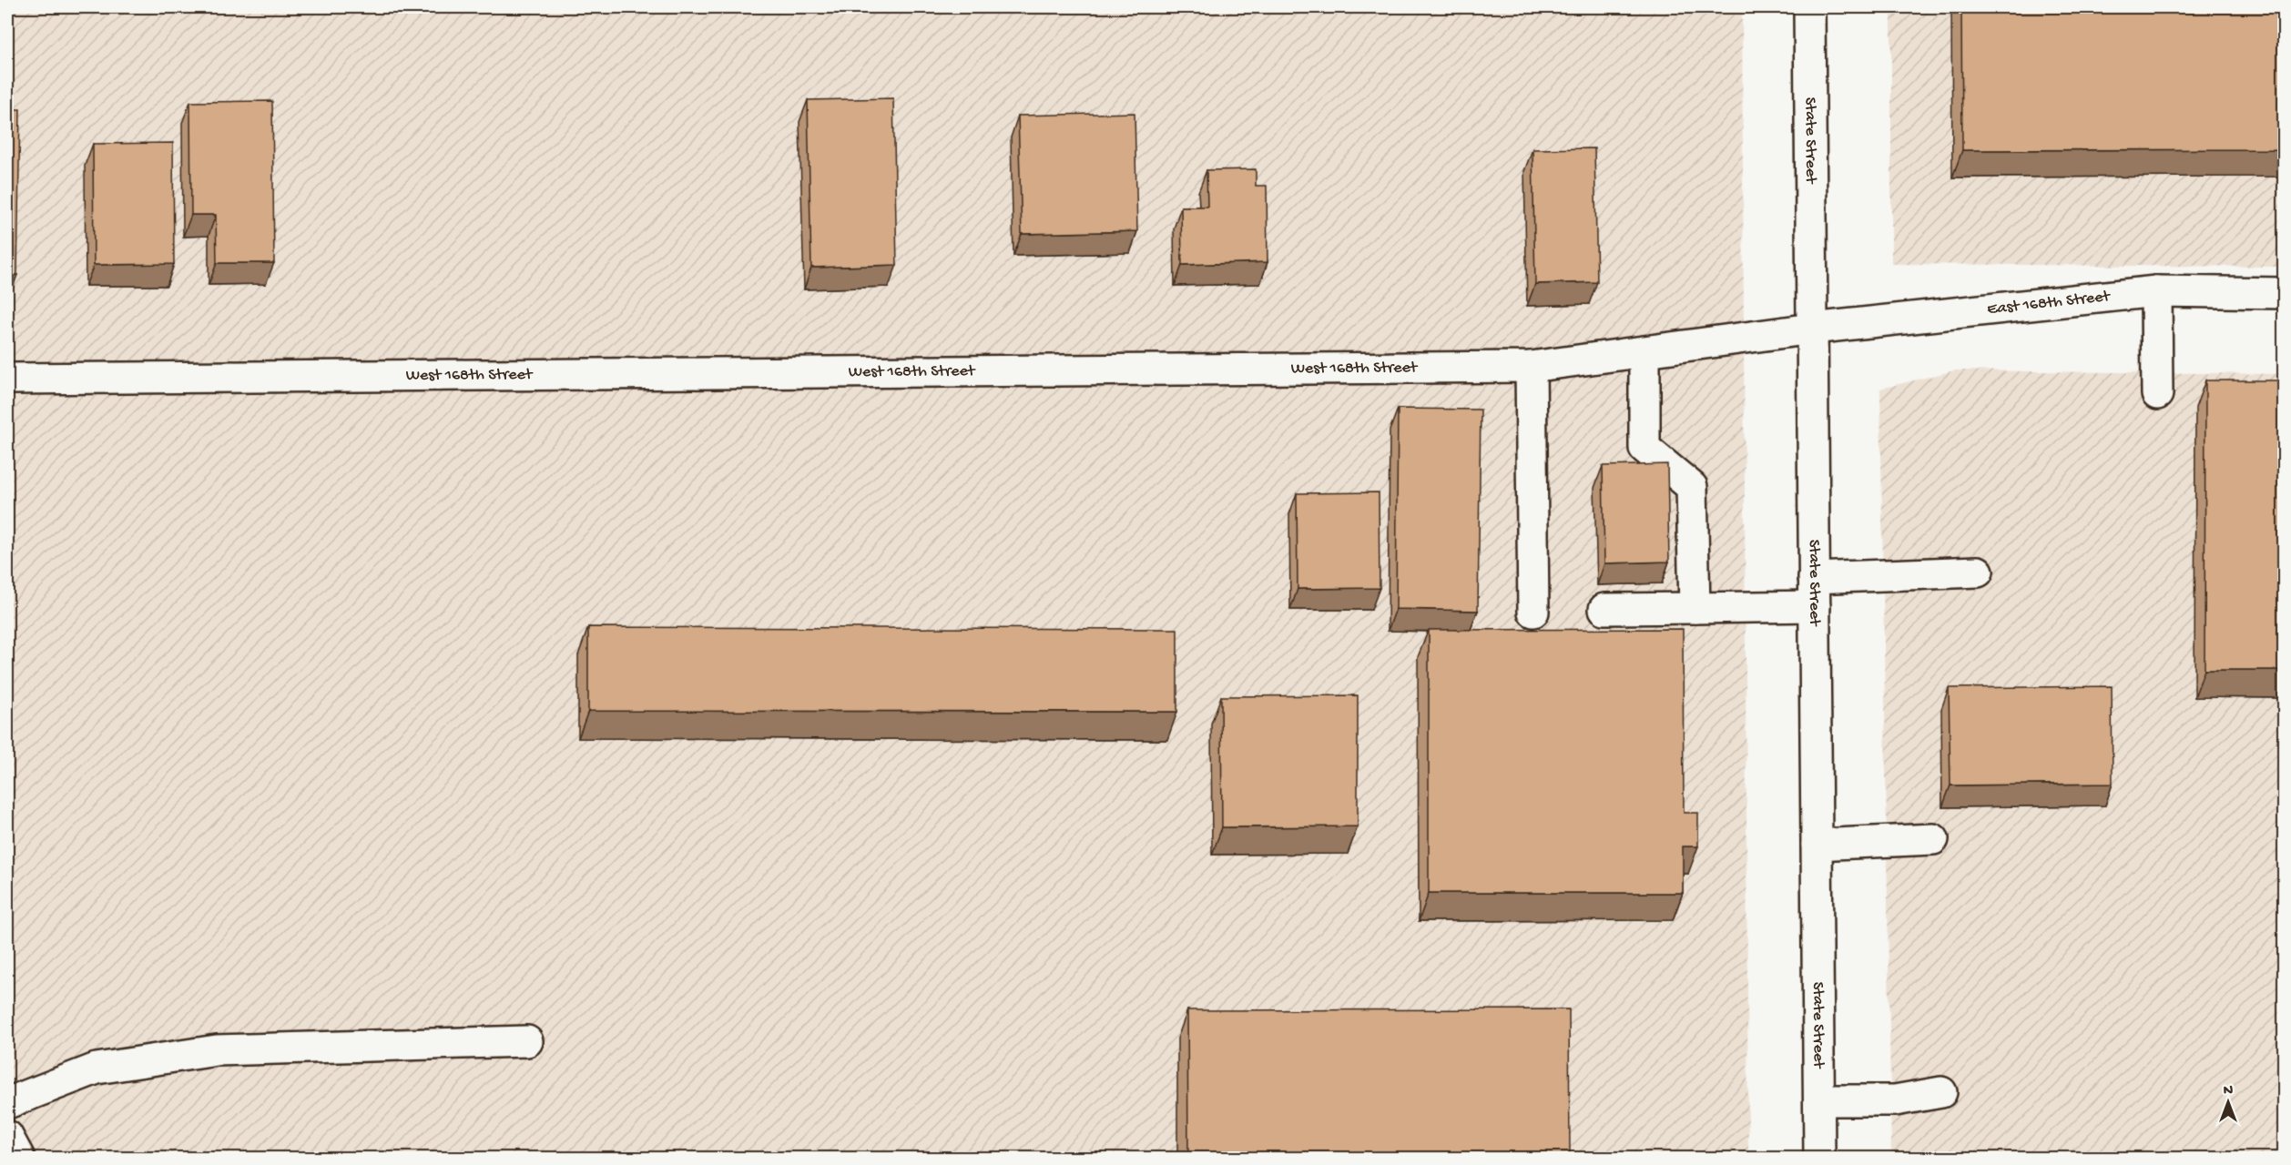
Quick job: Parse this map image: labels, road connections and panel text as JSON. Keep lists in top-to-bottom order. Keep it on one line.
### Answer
{"streets":{"street":["State Street","East 168th Street","West 168th Street"]},"crossings":[["State Street","East 168th Street"],["State Street","West 168th Street"],["East 168th Street","West 168th Street"]],"north":"top"}
